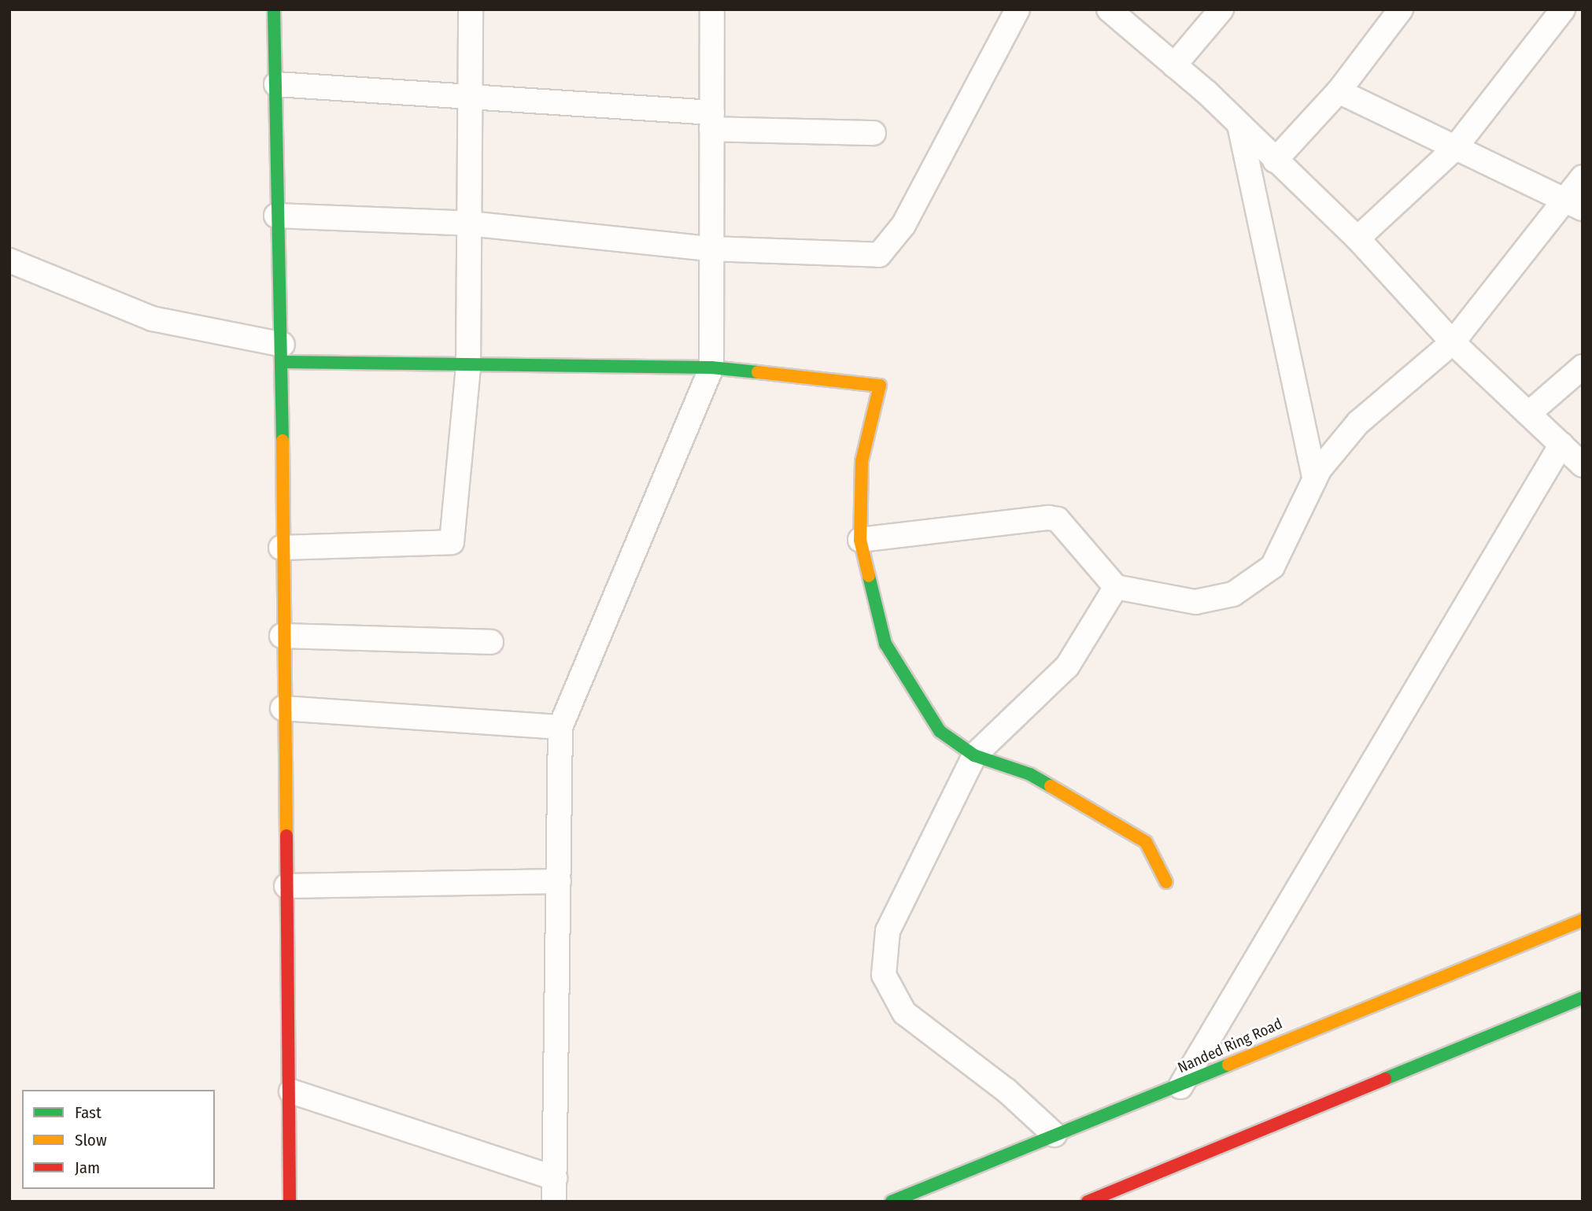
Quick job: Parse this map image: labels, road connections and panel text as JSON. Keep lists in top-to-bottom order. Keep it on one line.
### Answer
{"streets":{"main road":["Nanded Ring Road"]},"legend":["Fast","Slow","Jam"]}
